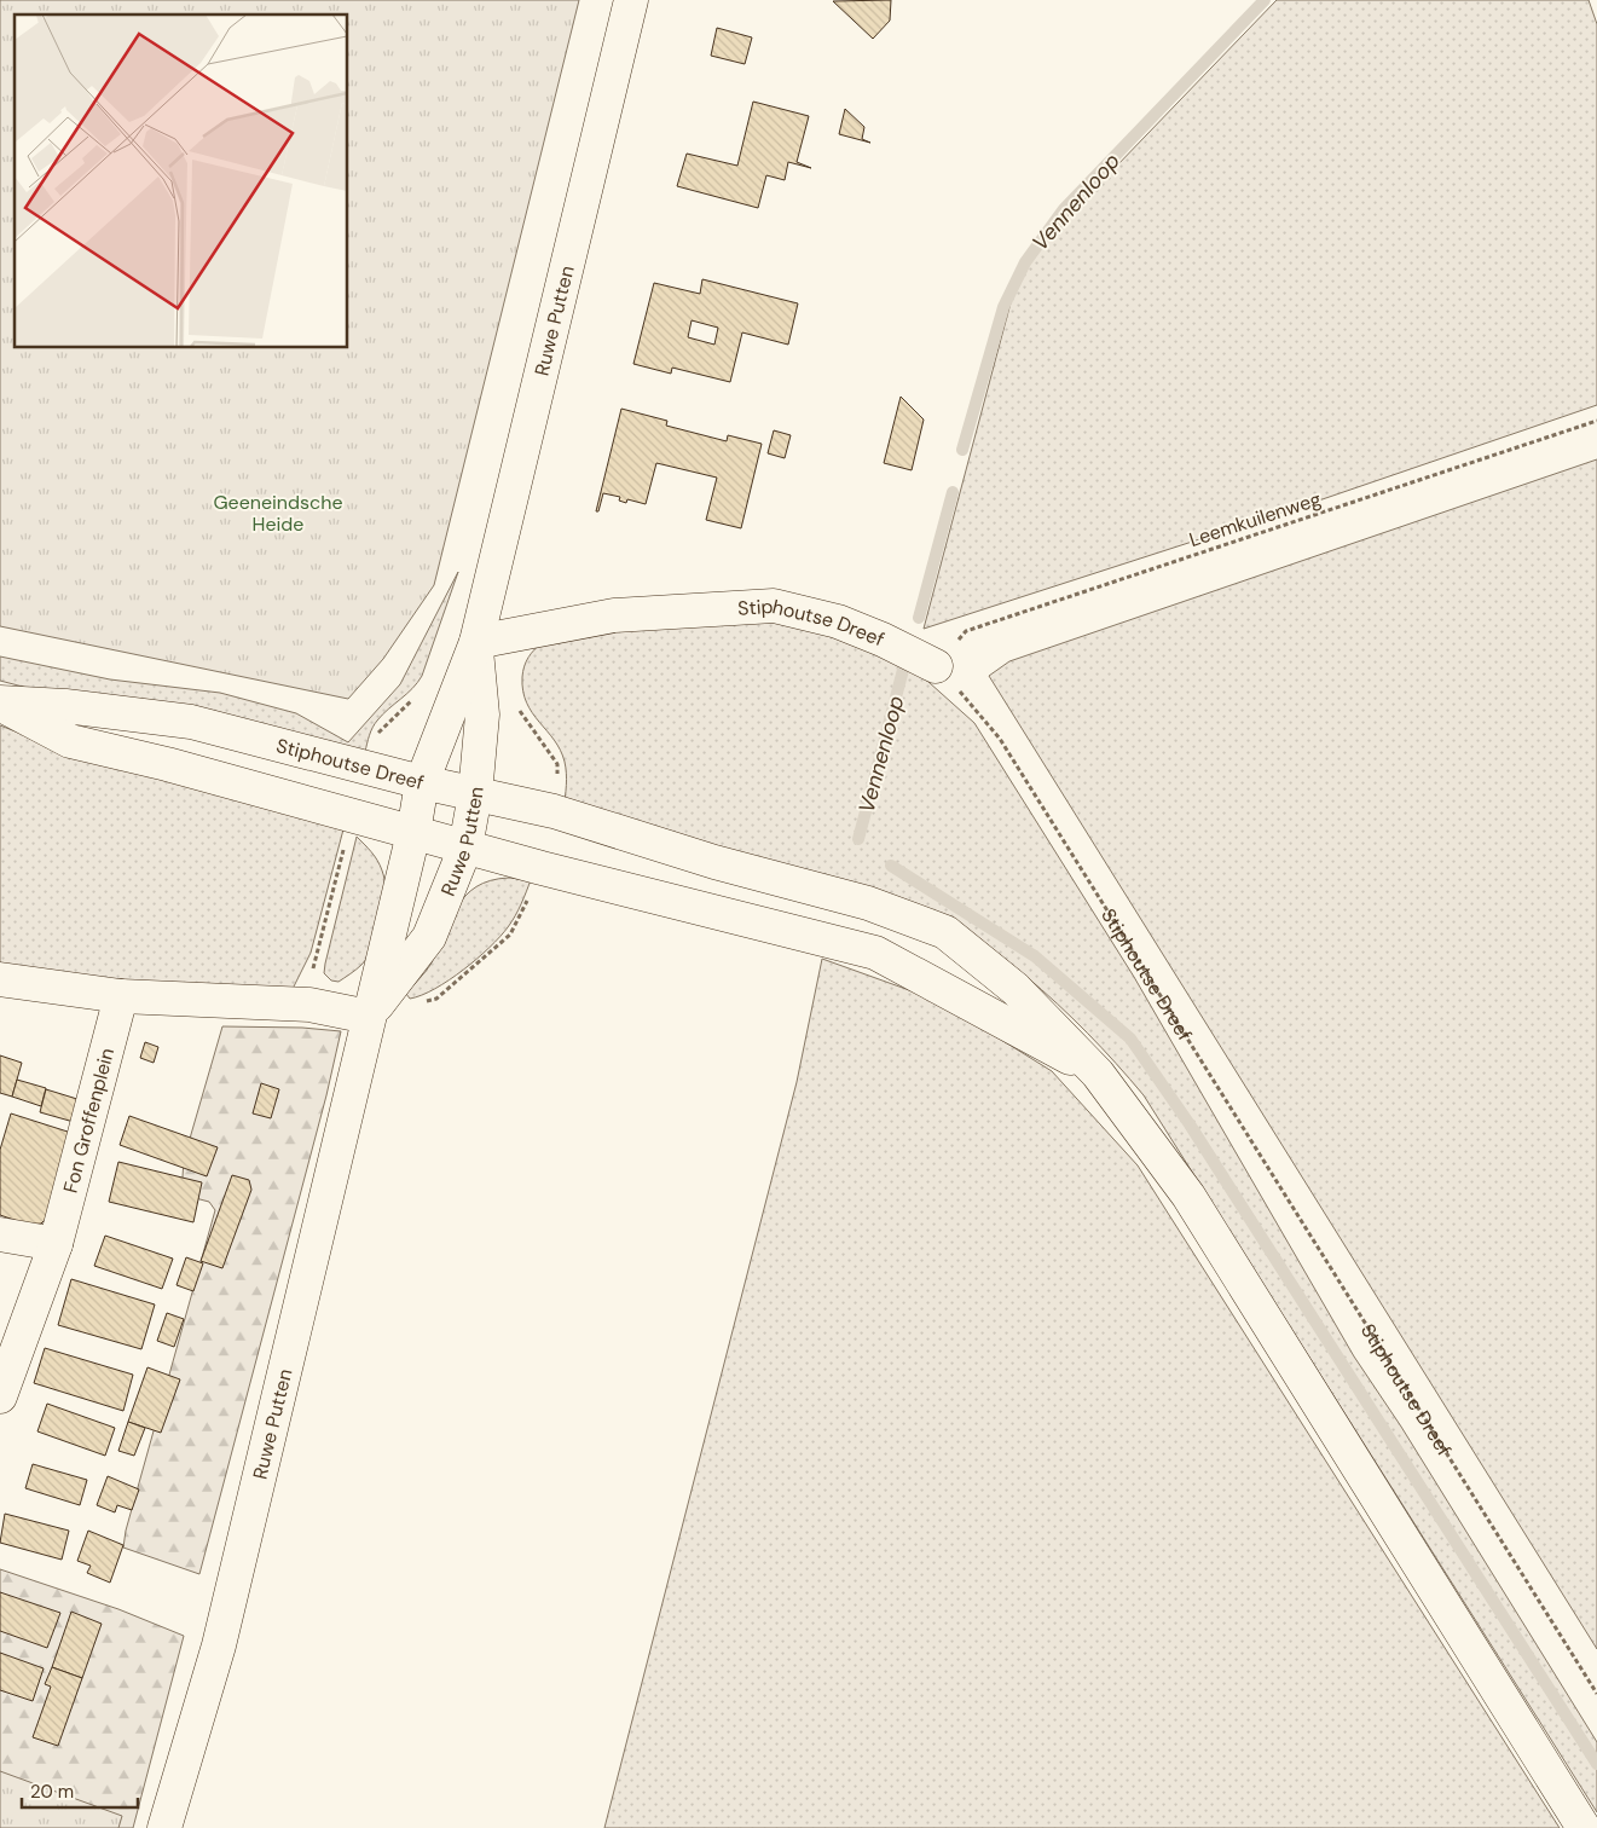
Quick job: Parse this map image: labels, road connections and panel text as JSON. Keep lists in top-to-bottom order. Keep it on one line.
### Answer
{"streets":{"street":["Ruwe Putten","Stiphoutse Dreef","Fon Groffenplein"],"path":["Leemkuilenweg"]},"crossings":[["Ruwe Putten","Stiphoutse Dreef"],["Leemkuilenweg","Stiphoutse Dreef"]],"water":["Vennenloop"],"parks":["Geeneindsche Heide"],"scale_bar":"20 m"}
